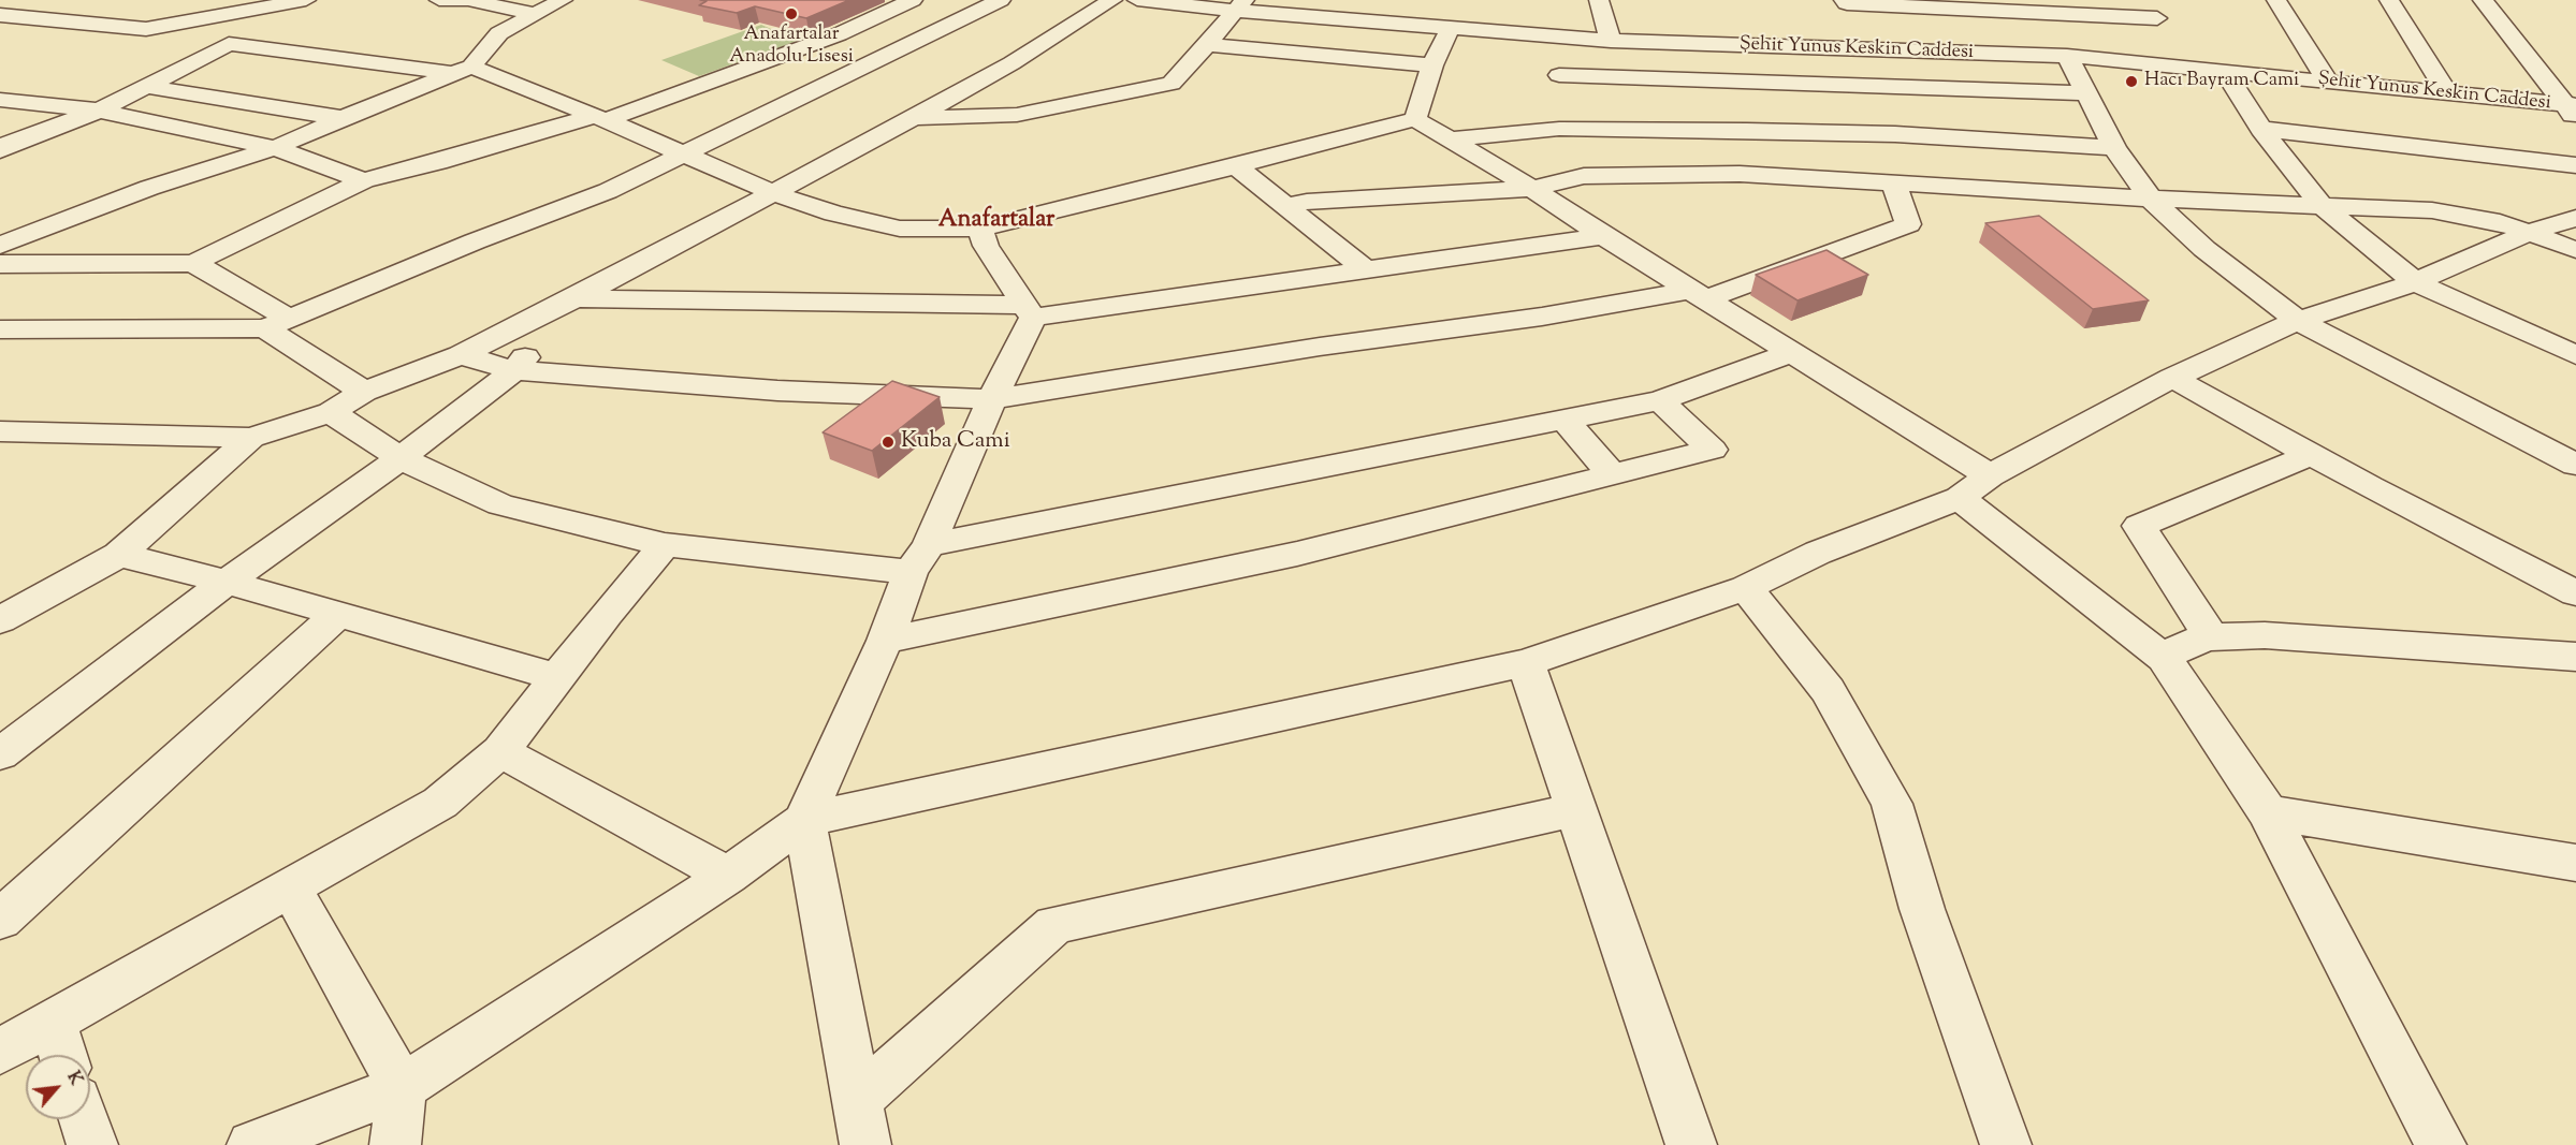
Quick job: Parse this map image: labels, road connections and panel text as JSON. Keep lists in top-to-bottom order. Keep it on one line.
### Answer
{"streets":{"street":["Şehit Yunus Keskin Caddesi"]},"districts":["Anafartalar"],"places":["Anafartalar Anadolu Lisesi","Hacı Bayram Cami","Kuba Cami"],"north":"top right"}
